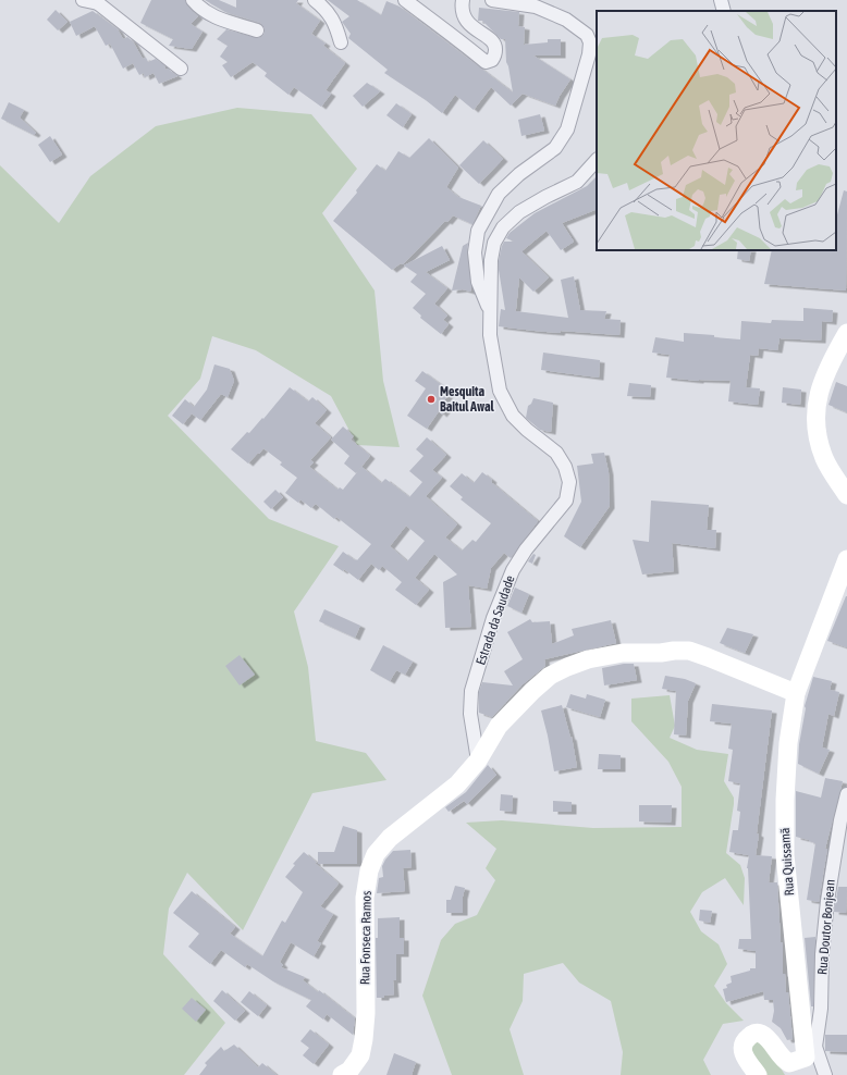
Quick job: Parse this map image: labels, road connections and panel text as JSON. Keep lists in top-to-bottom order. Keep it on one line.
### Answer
{"streets":{"street":["Estrada da Saudade","Rua Quissamã","Rua Doutor Bonjean","Rua Fonseca Ramos"]},"crossings":[["Estrada da Saudade","Rua Fonseca Ramos"],["Rua Quissamã","Rua Doutor Bonjean"],["Rua Quissamã","Rua Fonseca Ramos"]],"places":["Mesquita Baitul Awal"]}
